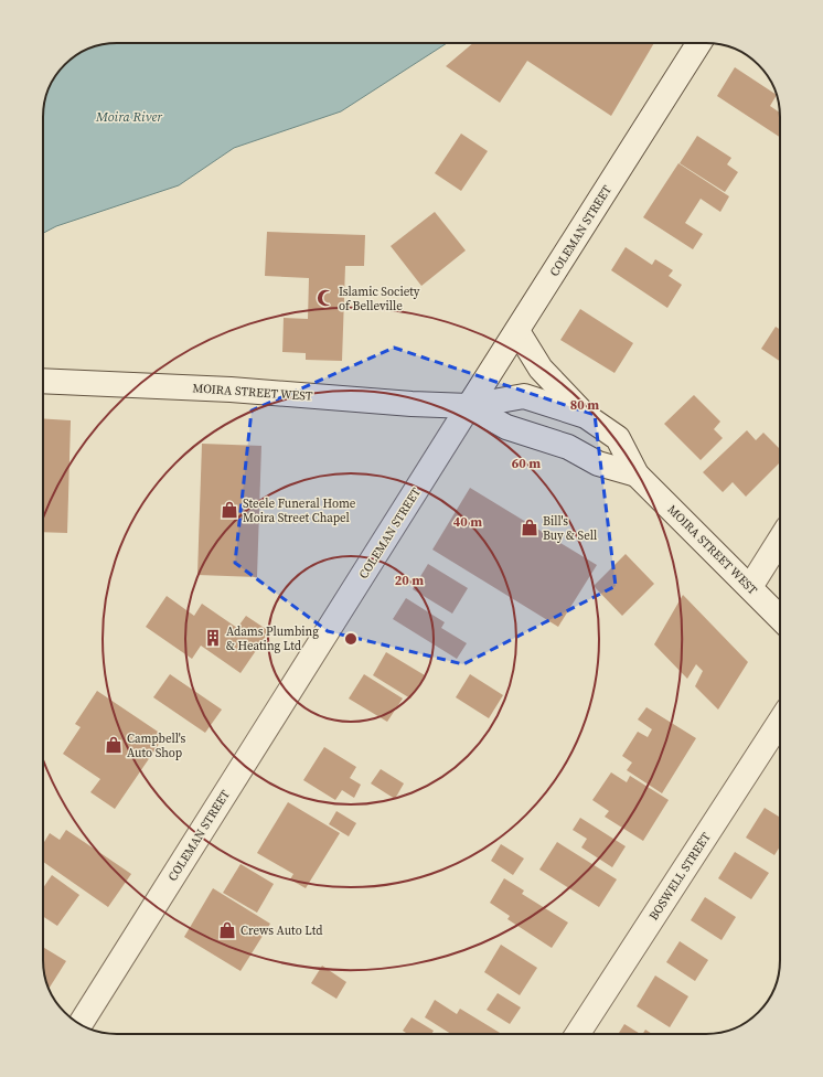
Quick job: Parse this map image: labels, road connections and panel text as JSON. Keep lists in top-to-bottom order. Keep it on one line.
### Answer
{"streets":{"main road":["COLEMAN STREET","MOIRA STREET WEST","BOSWELL STREET"]},"crossings":[["COLEMAN STREET","MOIRA STREET WEST"]],"water":["Moira River"],"places":{"mosque":["Islamic Society of Belleville"],"shop":["Steele Funeral Home Moira Street Chapel","Bill's Buy & Sell","Campbell's Auto Shop","Crews Auto Ltd"],"building":["Adams Plumbing & Heating Ltd"]},"rings":["80 m","60 m","40 m","20 m"]}
